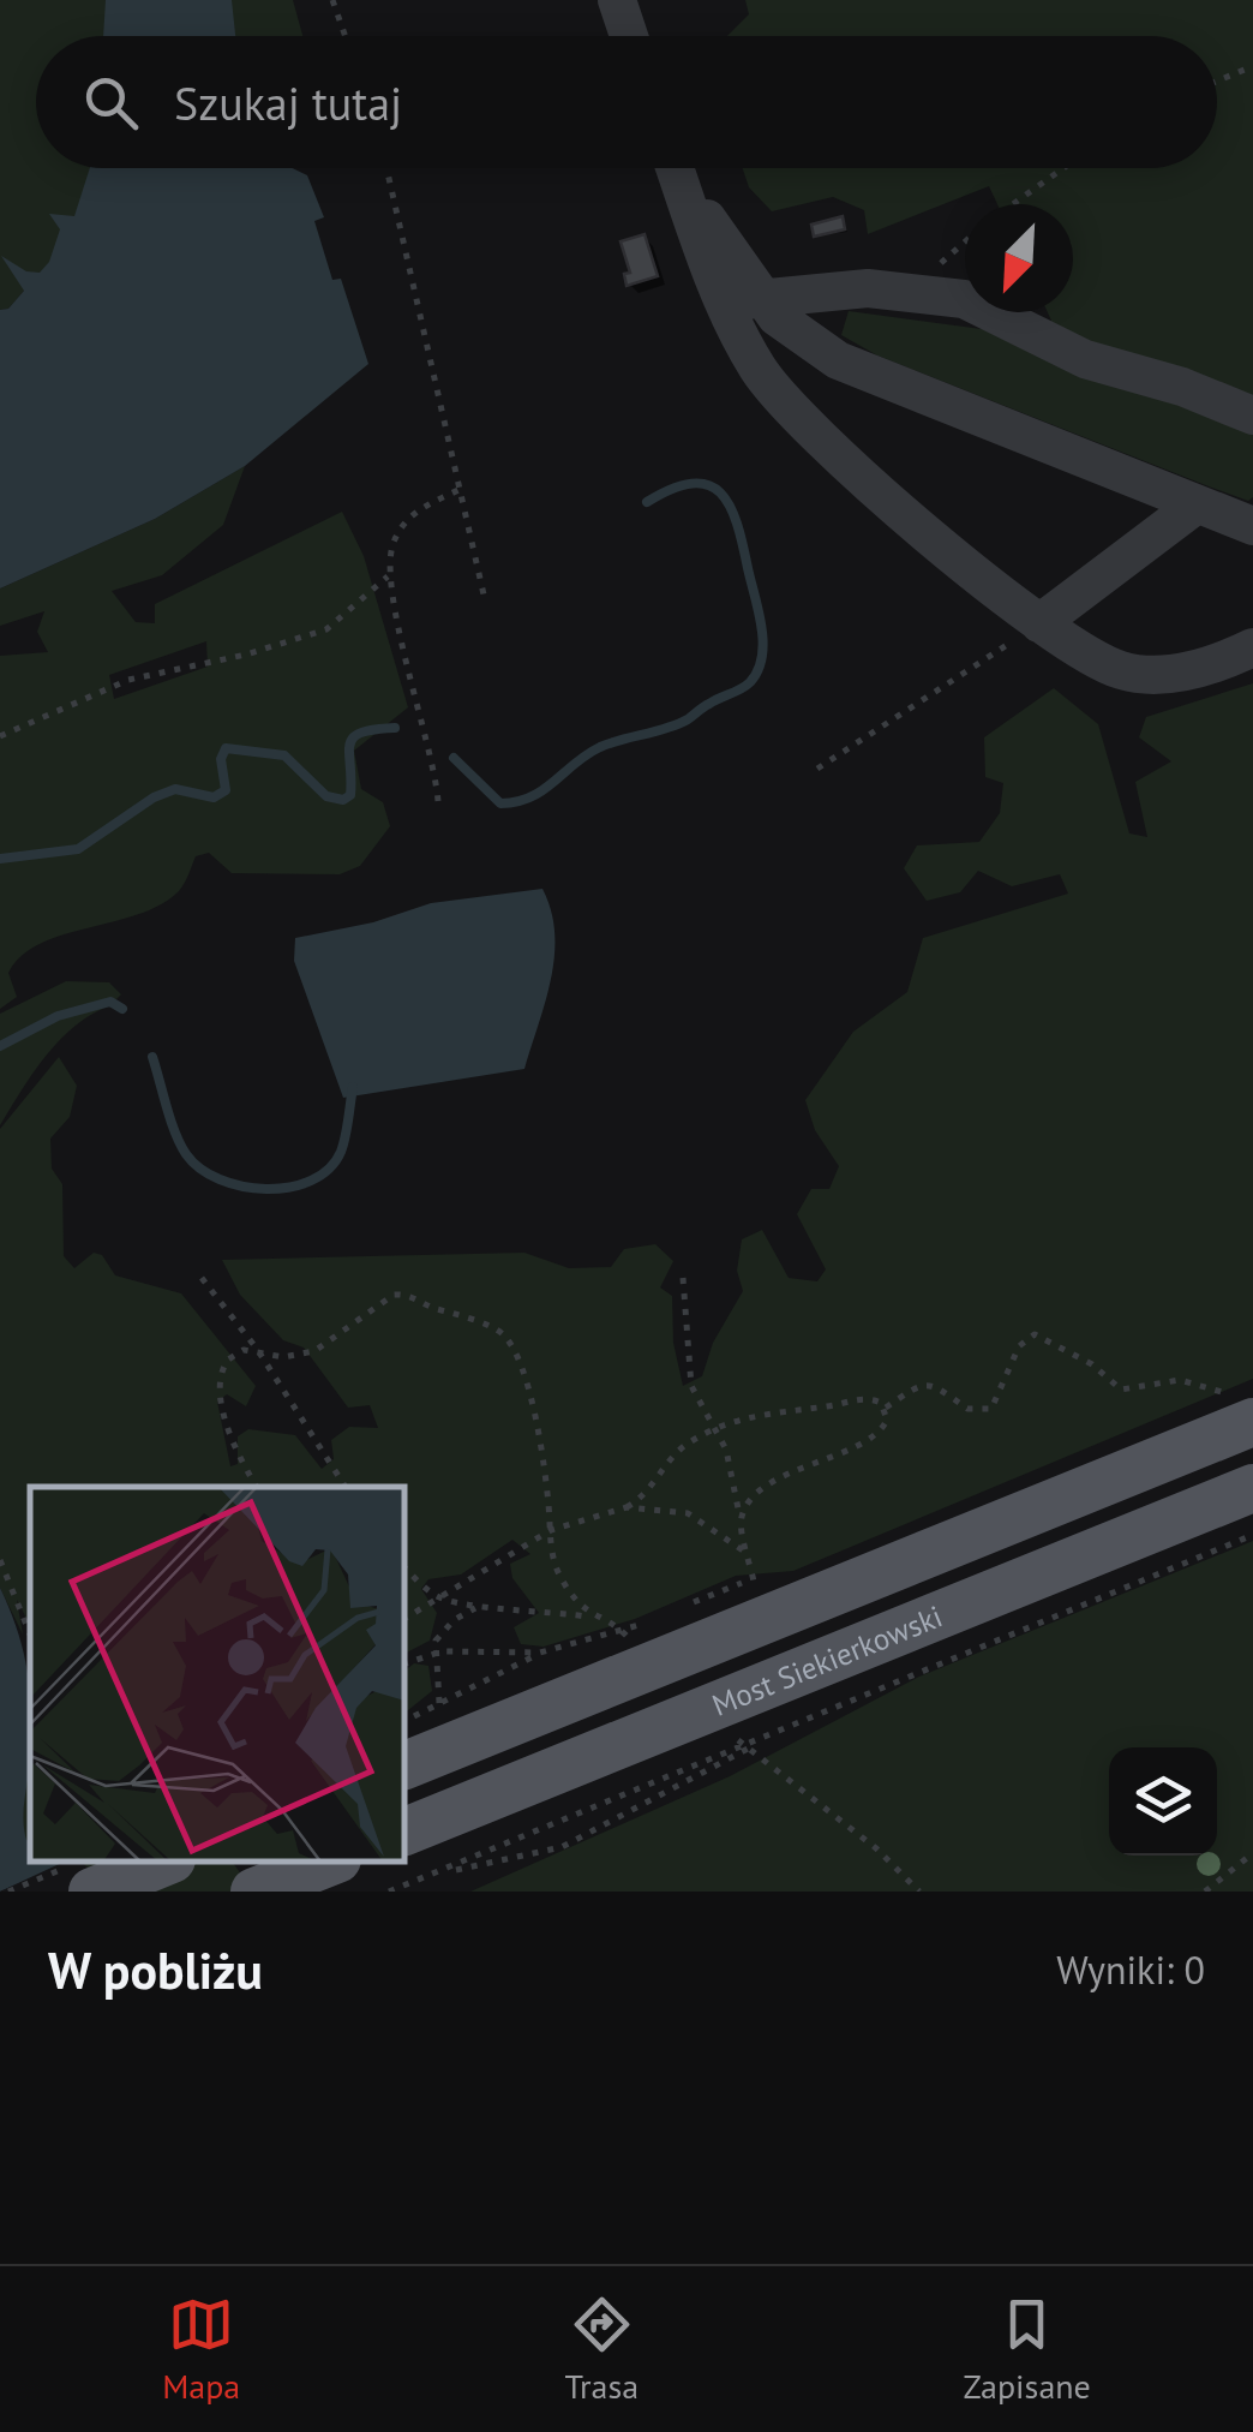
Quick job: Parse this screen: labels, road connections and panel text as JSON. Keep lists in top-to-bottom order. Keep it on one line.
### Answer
{"streets":{"main road":["Most Siekierkowski"]},"north":"bottom left","page":{"search":"Szukaj tutaj","heading":["W pobliżu","Wyniki: 0"],"nav":["Mapa","Trasa","Zapisane"]}}
